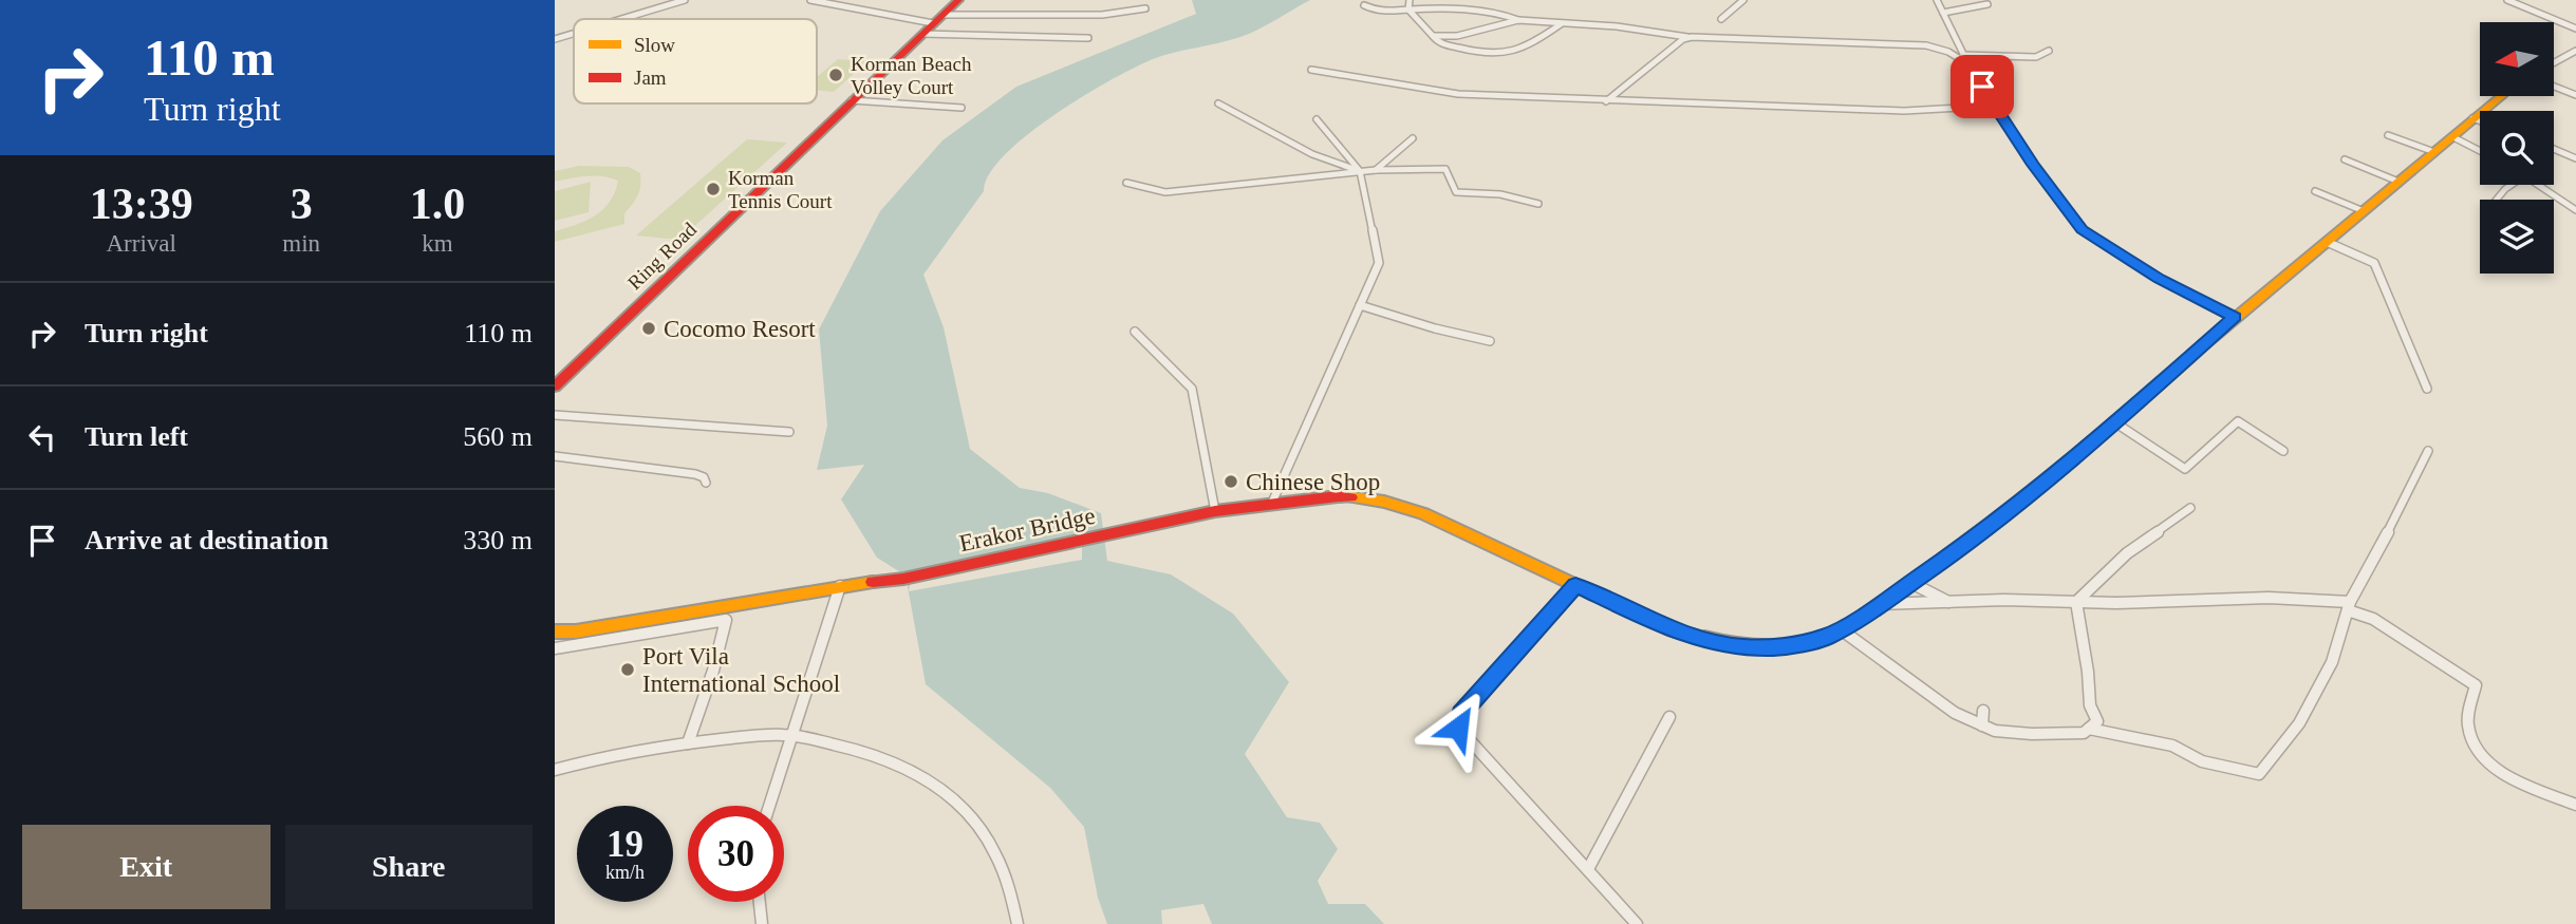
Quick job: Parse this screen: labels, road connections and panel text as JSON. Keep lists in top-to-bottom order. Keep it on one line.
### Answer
{"streets":{"street":["Ring Road","Erakor Bridge"]},"places":["Korman Beach Volley Court","Korman Tennis Court","Cocomo Resort","Chinese Shop","Port Vila International School"],"legend":["Slow","Jam"],"north":"left","page":{"turn":["110 m","Turn right"],"eta":["13:39","Arrival","3","min","1.0","km"],"list":[{"name":"Turn right","value":"110 m"},{"name":"Turn left","value":"560 m"},{"name":"Arrive at destination","value":"330 m"}],"speed":"19 km/h","limit":"30","buttons":["Exit","Share"]}}
